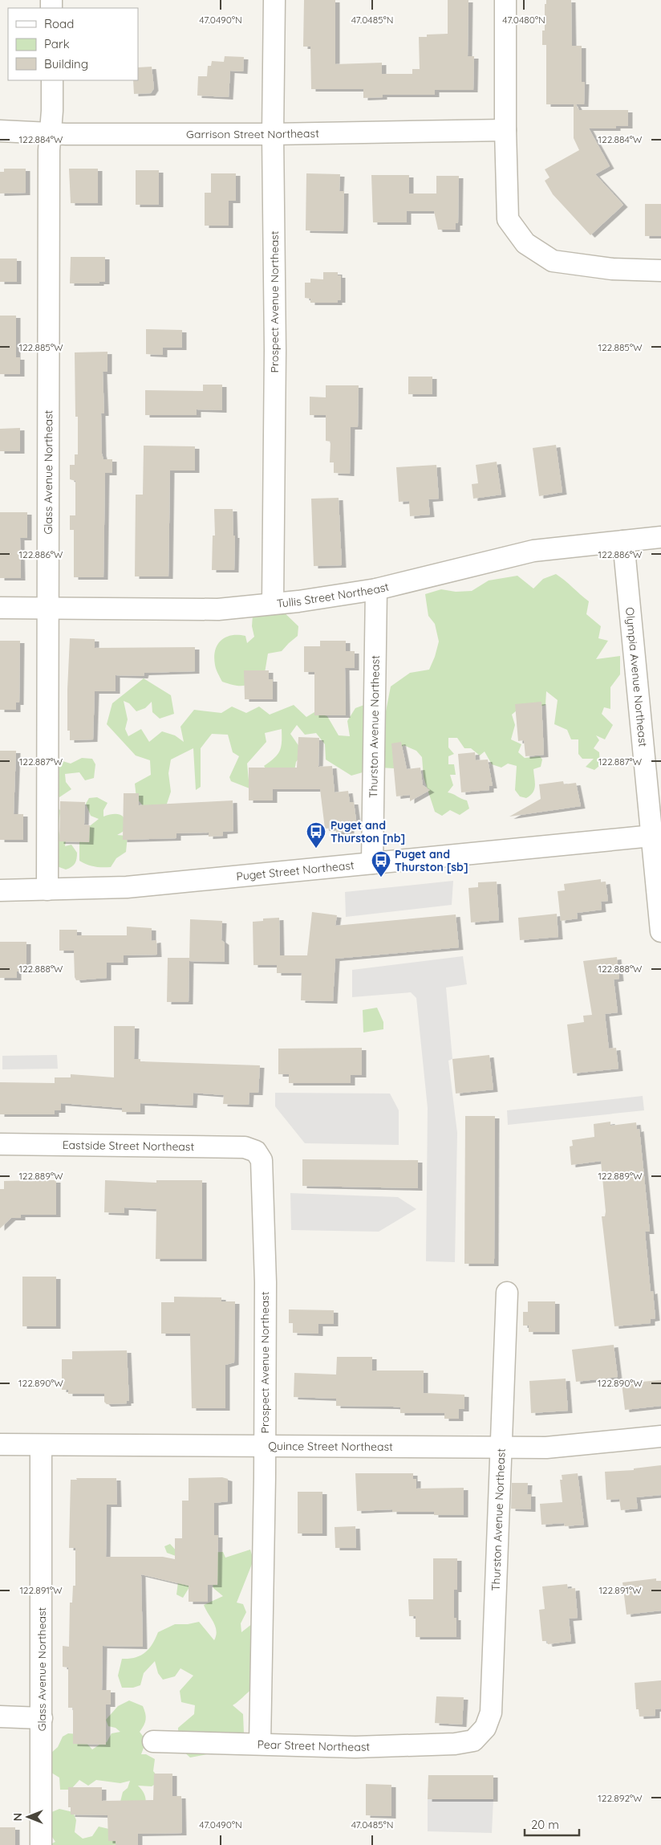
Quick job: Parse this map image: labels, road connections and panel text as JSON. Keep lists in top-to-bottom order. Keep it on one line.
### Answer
{"streets":{"street":["Garrison Street Northeast","Prospect Avenue Northeast","Glass Avenue Northeast","Tullis Street Northeast","Olympia Avenue Northeast","Thurston Avenue Northeast","Puget Street Northeast","Eastside Street Northeast","Quince Street Northeast","Pear Street Northeast"]},"crossings":[["Garrison Street Northeast","Prospect Avenue Northeast"],["Garrison Street Northeast","Glass Avenue Northeast"],["Prospect Avenue Northeast","Tullis Street Northeast"],["Prospect Avenue Northeast","Eastside Street Northeast"],["Prospect Avenue Northeast","Quince Street Northeast"],["Prospect Avenue Northeast","Pear Street Northeast"],["Glass Avenue Northeast","Tullis Street Northeast"],["Glass Avenue Northeast","Puget Street Northeast"],["Glass Avenue Northeast","Quince Street Northeast"],["Tullis Street Northeast","Olympia Avenue Northeast"],["Tullis Street Northeast","Thurston Avenue Northeast"],["Olympia Avenue Northeast","Puget Street Northeast"],["Thurston Avenue Northeast","Puget Street Northeast"],["Thurston Avenue Northeast","Quince Street Northeast"],["Thurston Avenue Northeast","Pear Street Northeast"]],"places":{"bus stop":["Puget and Thurston [nb]","Puget and Thurston [sb]"]},"legend":["Road","Park","Building"],"scale_bar":"20 m","north":"left","coordinates":["47.0490°N","47.0485°N","47.0480°N","122.884°W","122.885°W","122.886°W","122.887°W","122.888°W","122.889°W","122.890°W","122.891°W","122.892°W"]}
